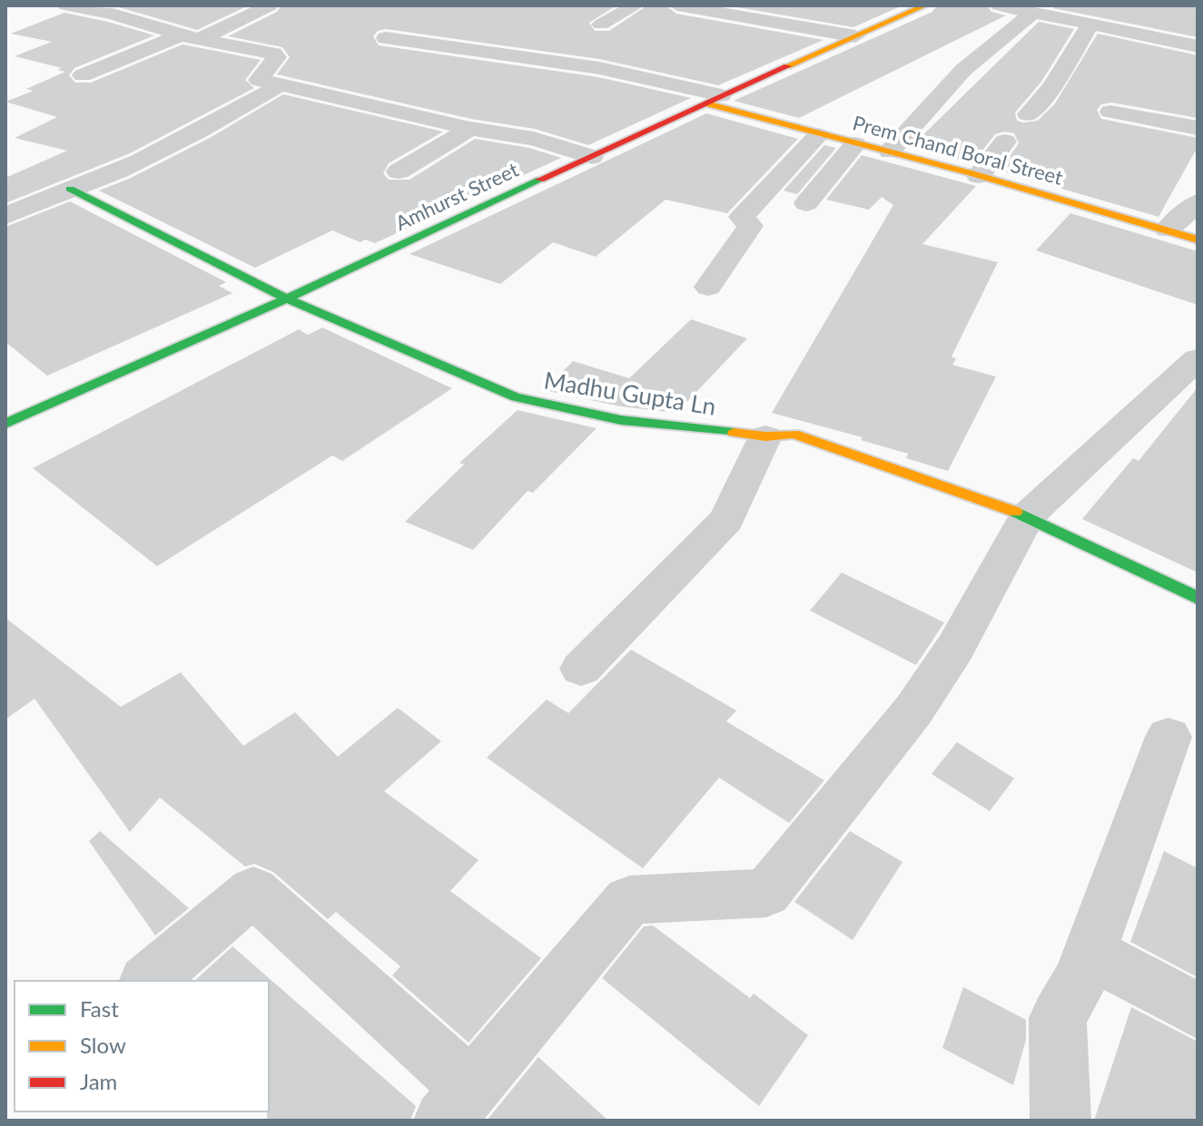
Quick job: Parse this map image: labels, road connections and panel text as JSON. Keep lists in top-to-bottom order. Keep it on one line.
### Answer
{"streets":{"street":["Prem Chand Boral Street","Amhurst Street","Madhu Gupta Ln"]},"crossings":[["Prem Chand Boral Street","Amhurst Street"],["Amhurst Street","Madhu Gupta Ln"]],"legend":["Fast","Slow","Jam"]}
